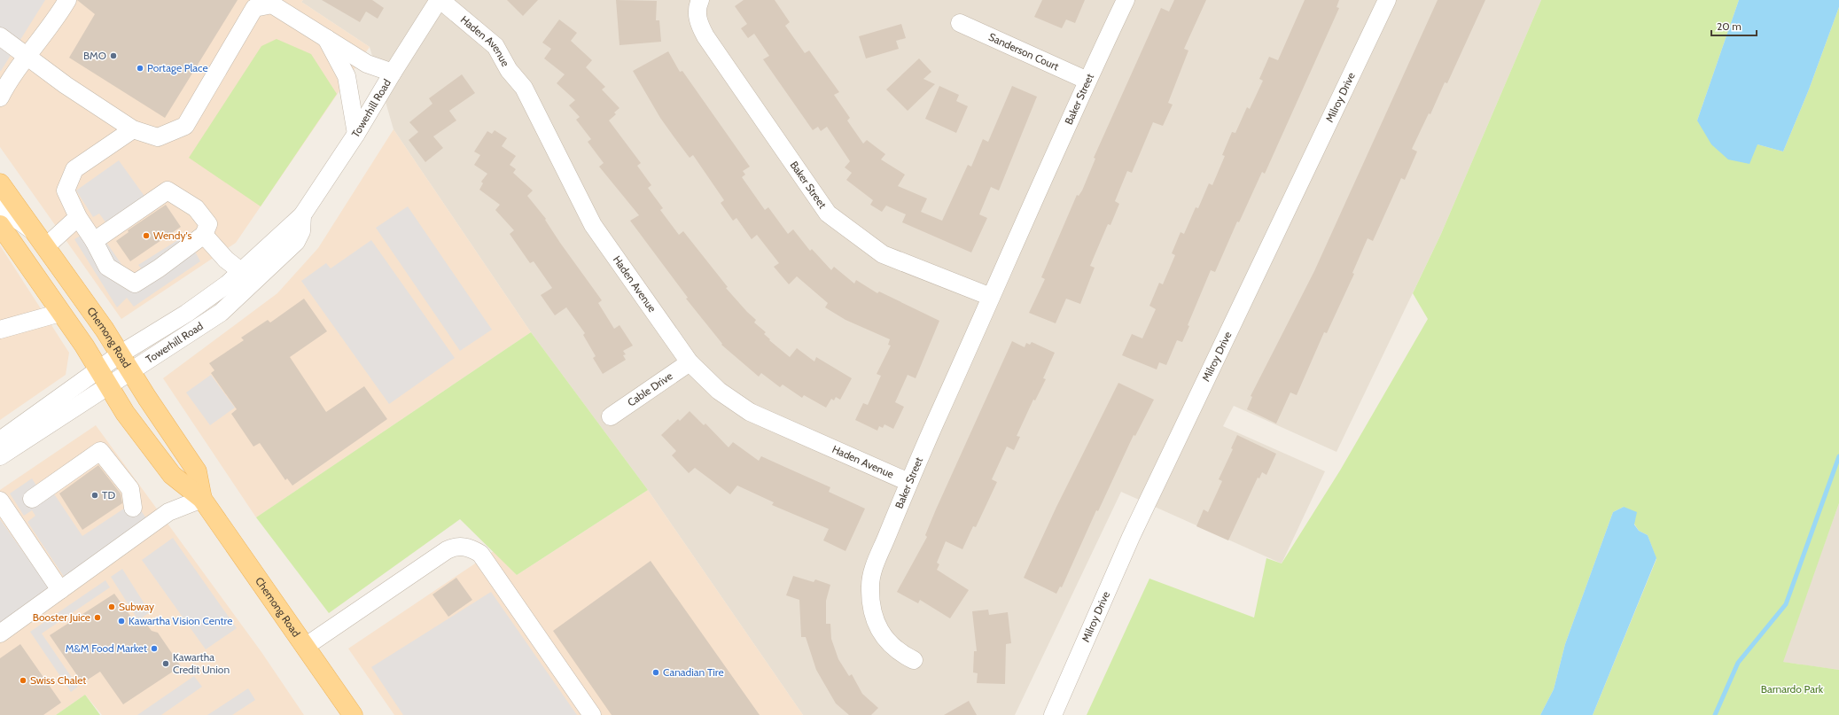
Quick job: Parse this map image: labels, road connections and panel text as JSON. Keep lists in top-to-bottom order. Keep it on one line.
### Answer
{"streets":{"main road":["Chemong Road"],"street":["Haden Avenue","Sanderson Court","Milroy Drive","Baker Street","Towerhill Road","Cable Drive"]},"crossings":[["Haden Avenue","Baker Street"],["Haden Avenue","Towerhill Road"],["Haden Avenue","Cable Drive"],["Sanderson Court","Baker Street"],["Towerhill Road","Chemong Road"]],"parks":["Barnardo Park"],"places":["BMO","Portage Place","Wendy's","TD","Subway","Booster Juice","Kawartha Vision Centre","M&M Food Market","Kawartha Credit Union","Canadian Tire","Swiss Chalet"],"scale_bar":"20 m"}
